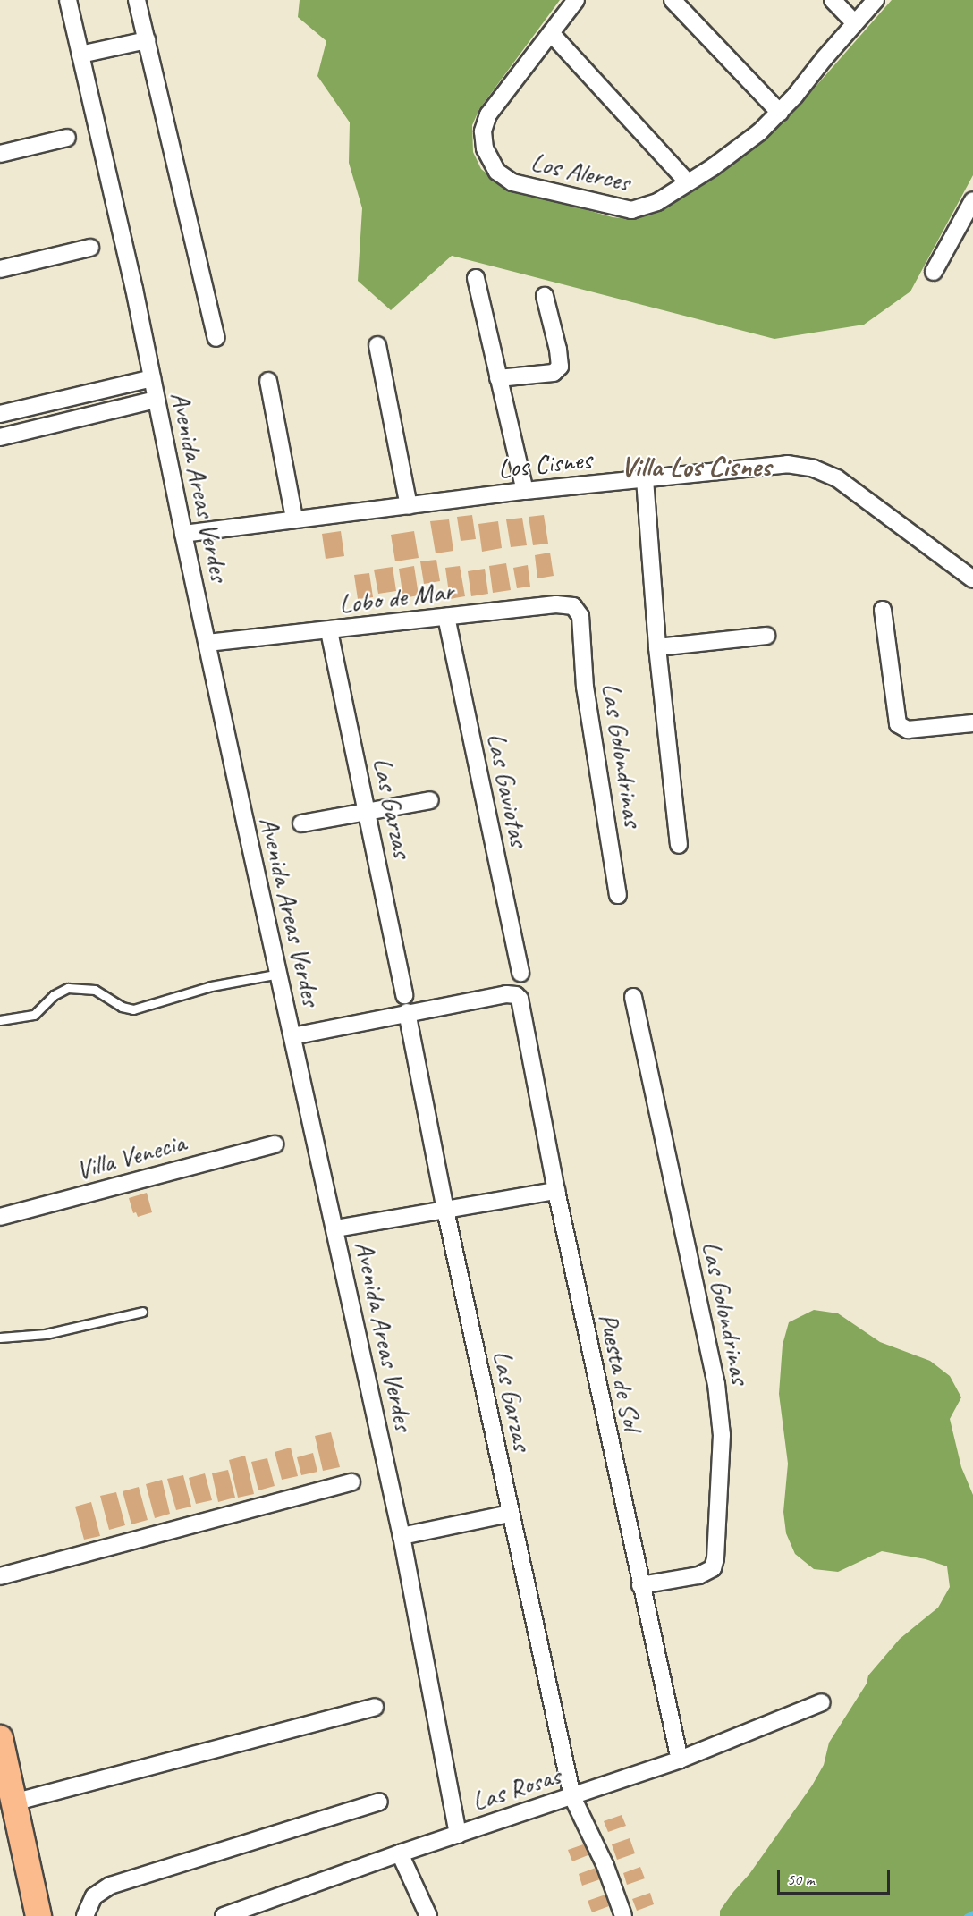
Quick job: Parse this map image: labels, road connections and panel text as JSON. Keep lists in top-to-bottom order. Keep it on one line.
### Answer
{"streets":{"street":["Los Alerces","Los Cisnes","Avenida Areas Verdes","Lobo de Mar","Las Golondrinas","Las Gaviotas","Las Garzas","Villa Venecia","Puesta de Sol","Las Rosas"]},"crossings":[["Los Cisnes","Avenida Areas Verdes"],["Avenida Areas Verdes","Lobo de Mar"],["Avenida Areas Verdes","Las Rosas"],["Lobo de Mar","Las Golondrinas"],["Lobo de Mar","Las Gaviotas"],["Lobo de Mar","Las Garzas"],["Las Golondrinas","Puesta de Sol"],["Las Garzas","Puesta de Sol"],["Las Garzas","Las Rosas"],["Puesta de Sol","Las Rosas"]],"districts":["Villa Los Cisnes"],"scale_bar":"50 m"}
